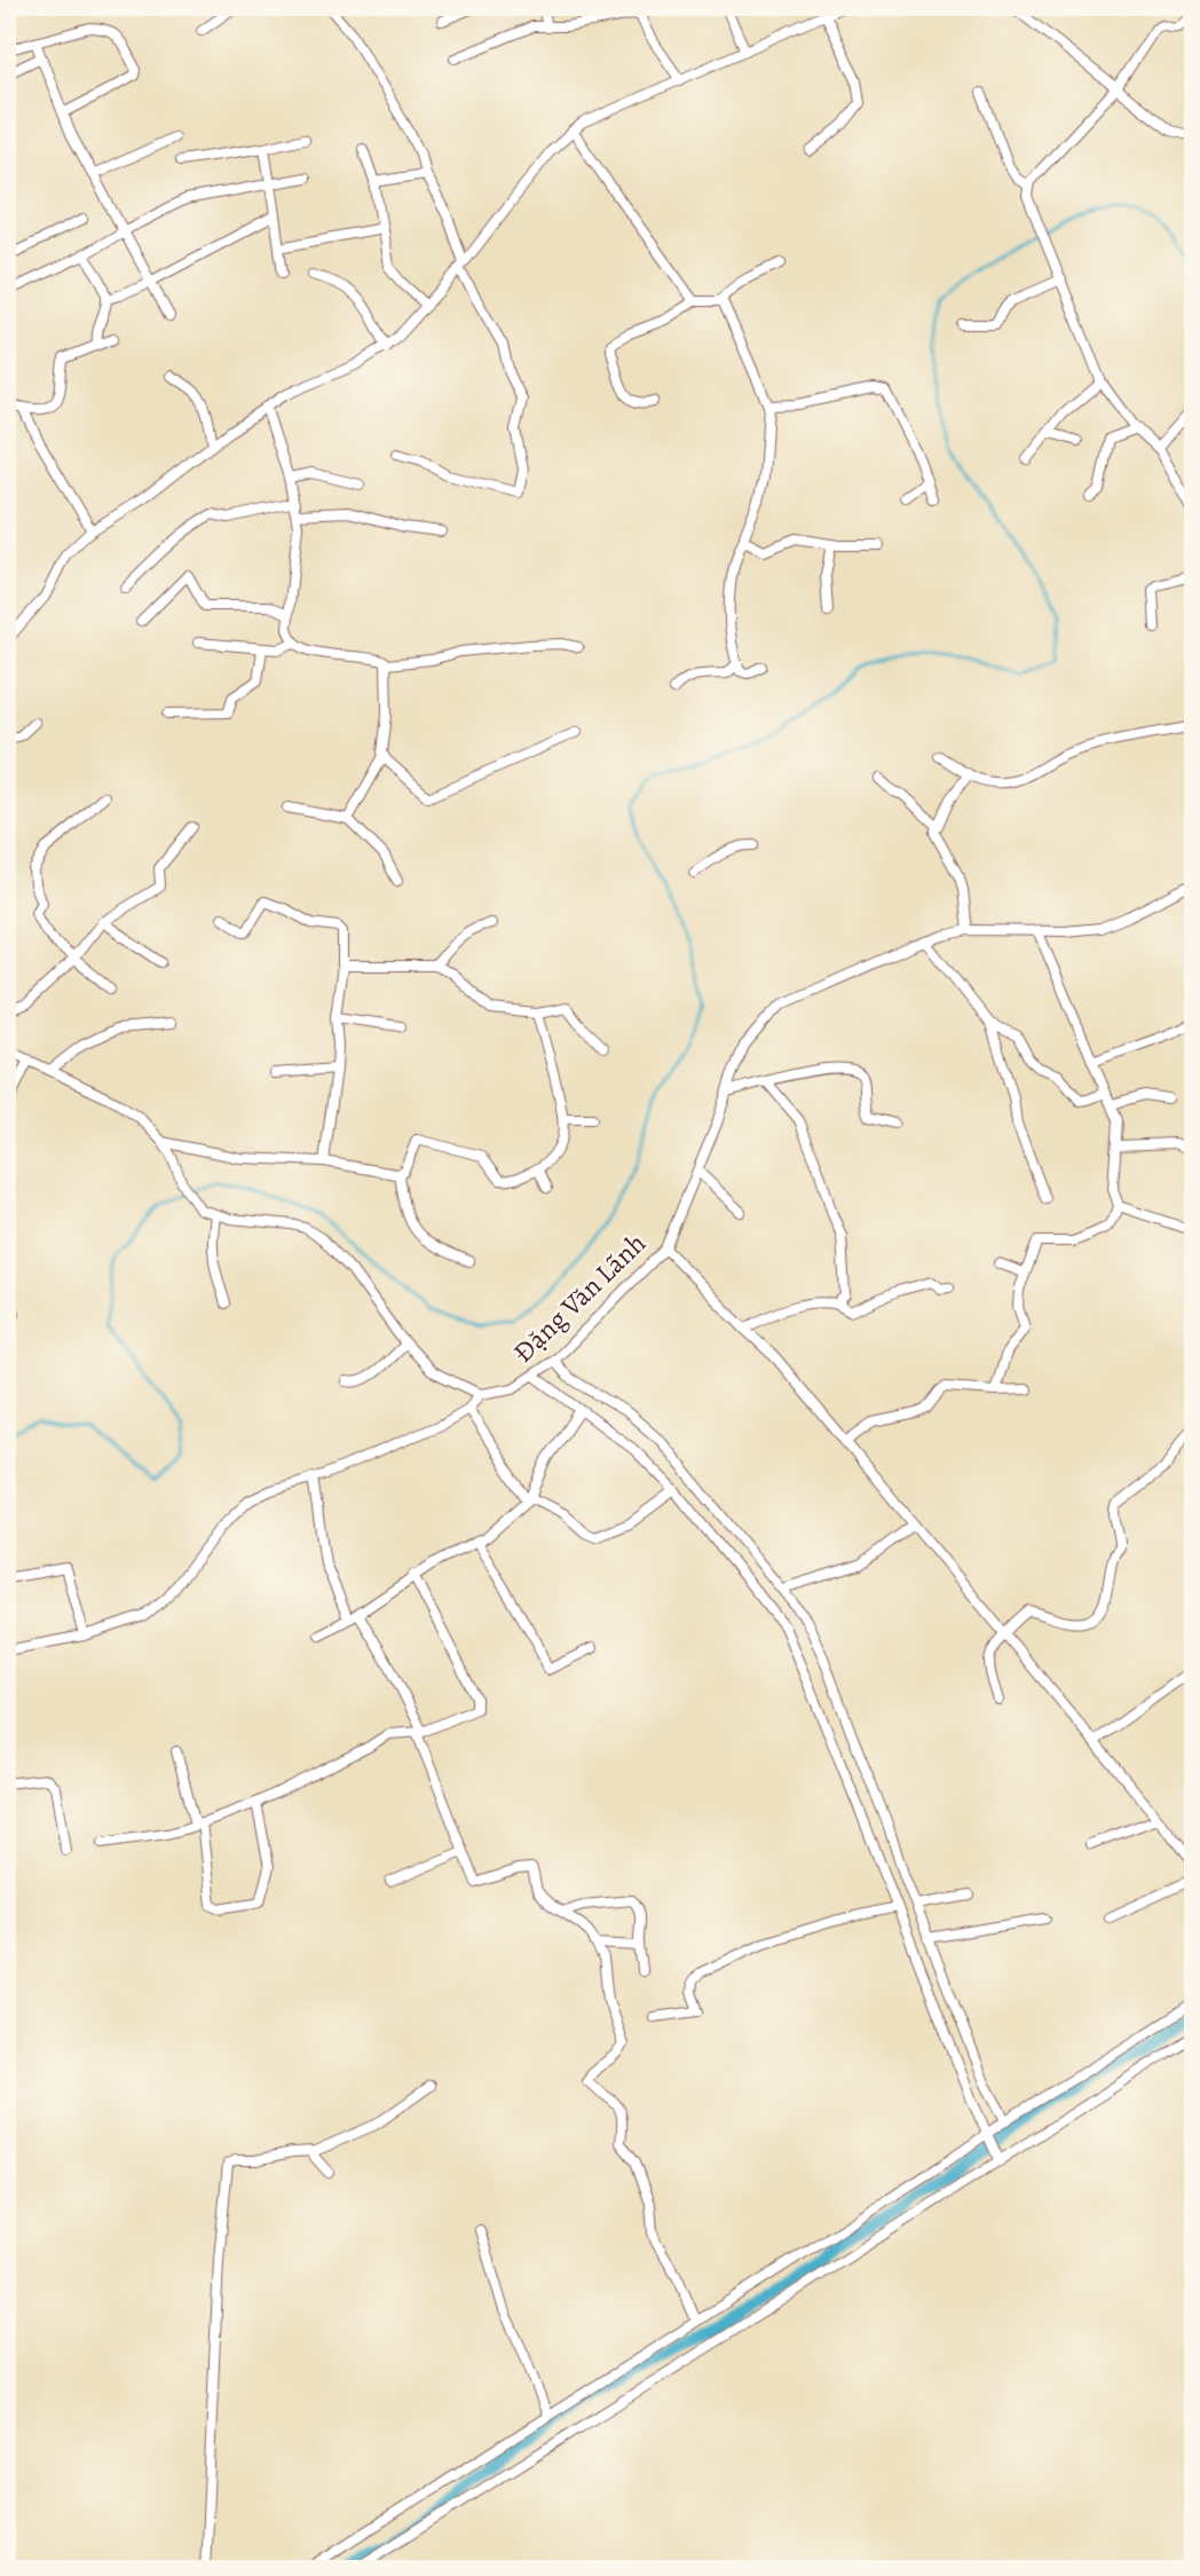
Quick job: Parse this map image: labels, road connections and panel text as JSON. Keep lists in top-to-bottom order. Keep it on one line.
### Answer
{"streets":{"street":["Đặng Văn Lãnh"]}}
